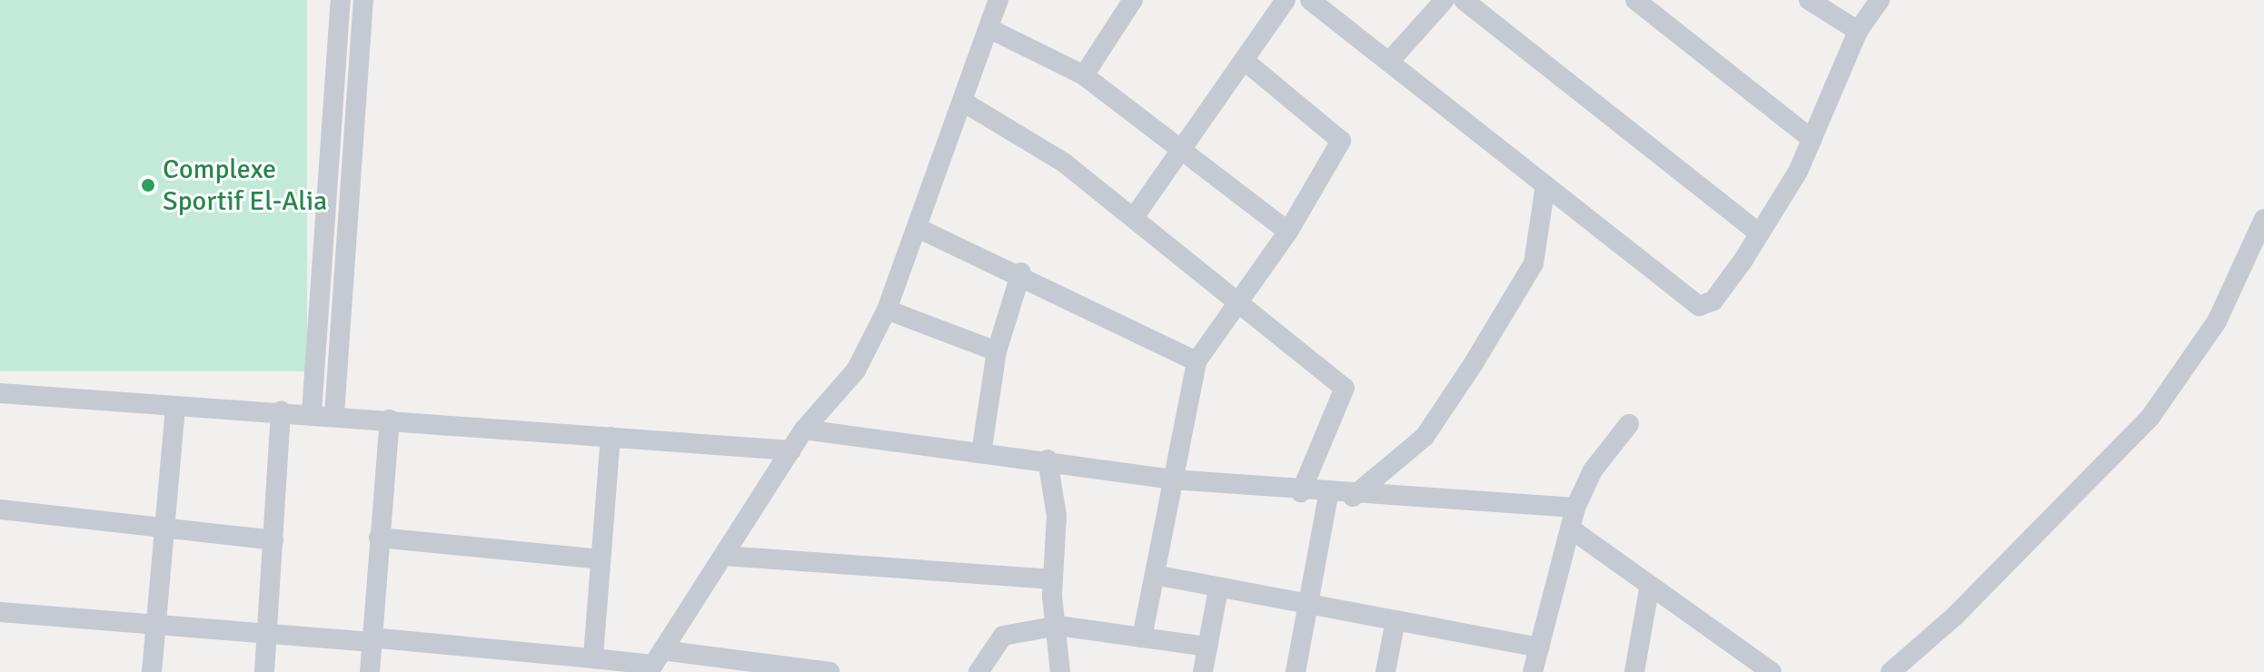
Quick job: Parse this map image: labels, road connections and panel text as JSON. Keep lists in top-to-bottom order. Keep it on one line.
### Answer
{"places":["Complexe Sportif El-Alia"]}
